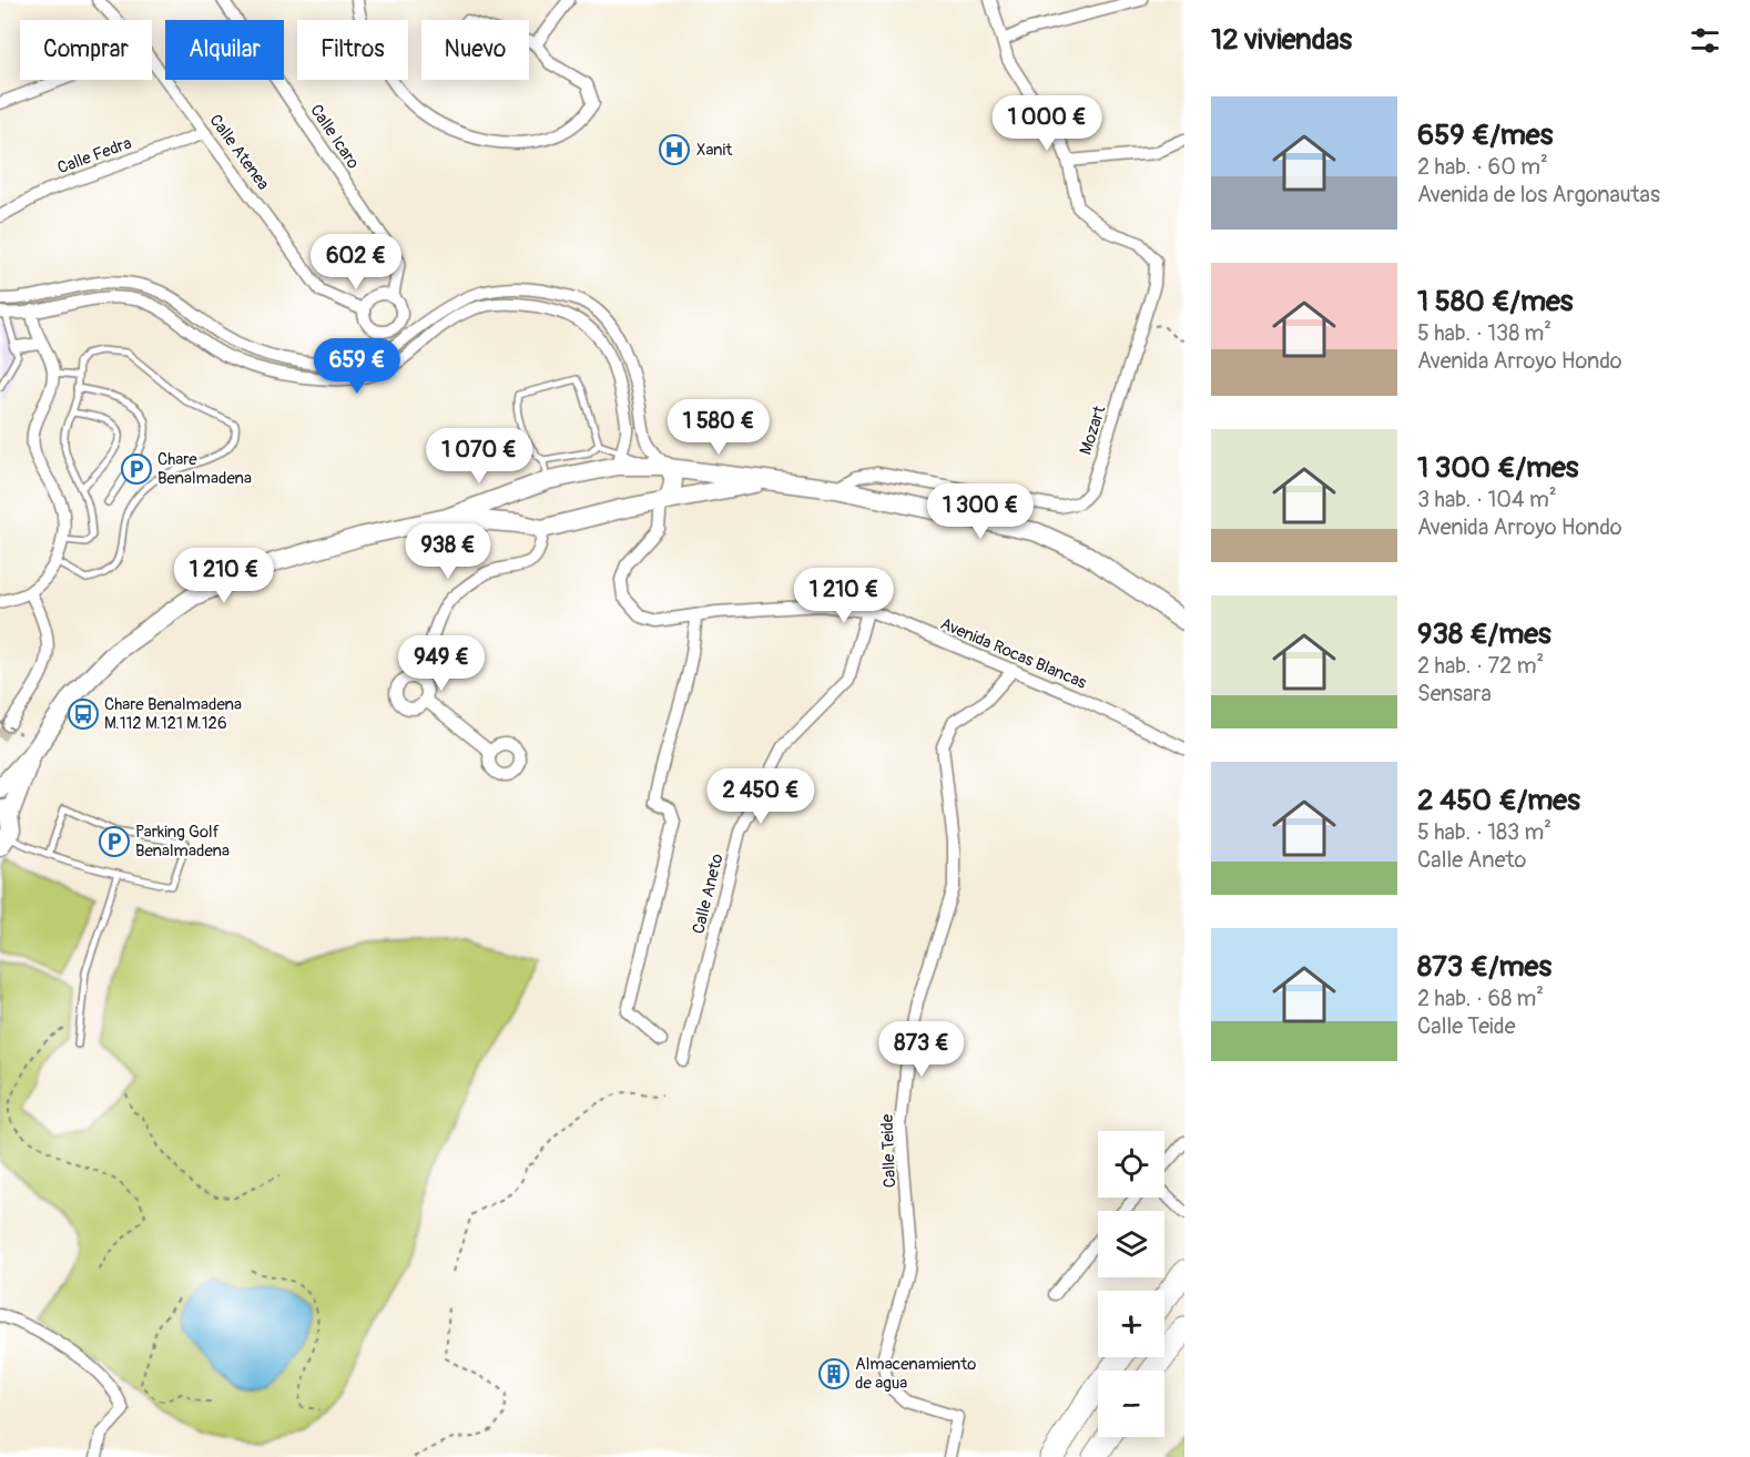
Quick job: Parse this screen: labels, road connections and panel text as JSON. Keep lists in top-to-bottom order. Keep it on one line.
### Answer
{"streets":{"street":["Calle Icaro","Calle Atenea","Calle Fedra","Mozart","Avenida Rocas Blancas","Calle Aneto","Calle Teide"]},"crossings":[["Calle Icaro","Calle Atenea"],["Calle Atenea","Calle Fedra"],["Avenida Rocas Blancas","Calle Aneto"],["Avenida Rocas Blancas","Calle Teide"]],"places":{"hospital":["Xanit"],"parking":["Chare Benalmadena","Parking Golf Benalmadena"],"bus stop":["Chare Benalmadena M.112 M.121 M.126"],"building":["Almacenamiento de agua"]},"page":{"heading":"12 viviendas","chip":["Comprar","Alquilar","Filtros","Nuevo"],"list":[{"name":"659 €/mes","note":"2 hab. · 60 m² · Avenida de los Argonautas"},{"name":"1 580 €/mes","note":"5 hab. · 138 m² · Avenida Arroyo Hondo"},{"name":"1 300 €/mes","note":"3 hab. · 104 m² · Avenida Arroyo Hondo"},{"name":"938 €/mes","note":"2 hab. · 72 m² · Sensara"},{"name":"2 450 €/mes","note":"5 hab. · 183 m² · Calle Aneto"},{"name":"873 €/mes","note":"2 hab. · 68 m² · Calle Teide"}],"price":["1 000 €","602 €","659 €","1 580 €","1 070 €","1 300 €","938 €","1 210 €","1 210 €","949 €","2 450 €","873 €"],"map_buttons":["+","−"]}}
